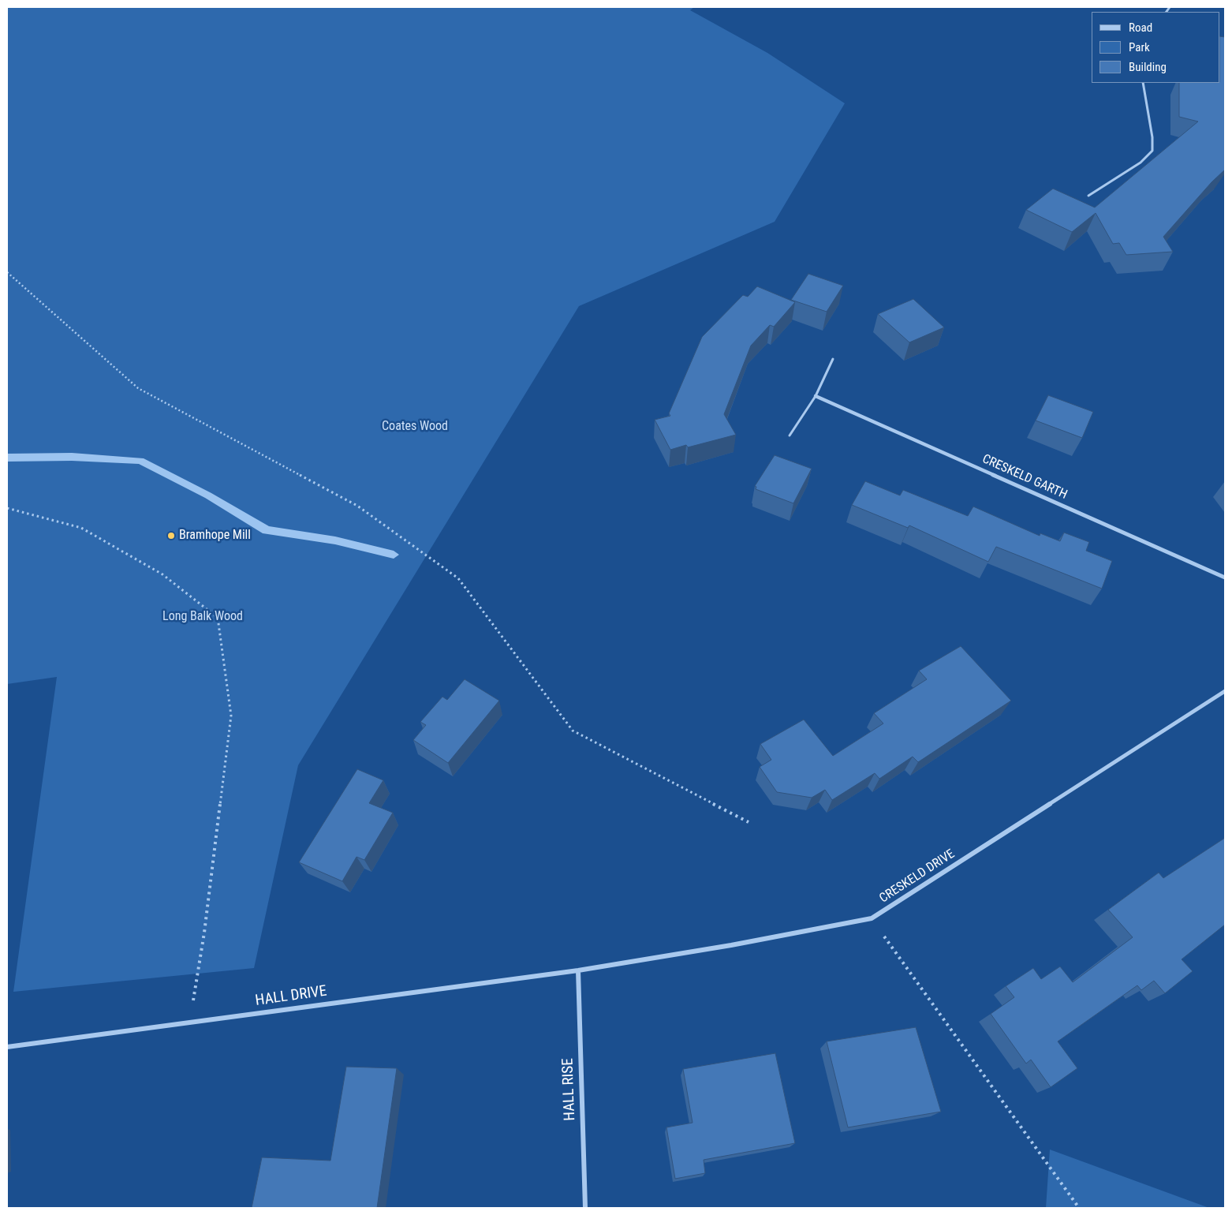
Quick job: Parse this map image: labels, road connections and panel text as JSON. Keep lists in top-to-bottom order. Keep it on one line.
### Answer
{"streets":{"street":["CRESKELD GARTH","CRESKELD DRIVE","HALL DRIVE","HALL RISE"]},"crossings":[["CRESKELD DRIVE","HALL DRIVE"],["CRESKELD DRIVE","HALL RISE"],["HALL DRIVE","HALL RISE"]],"parks":["Coates Wood","Long Balk Wood"],"places":["Bramhope Mill"],"legend":["Road","Park","Building"]}
